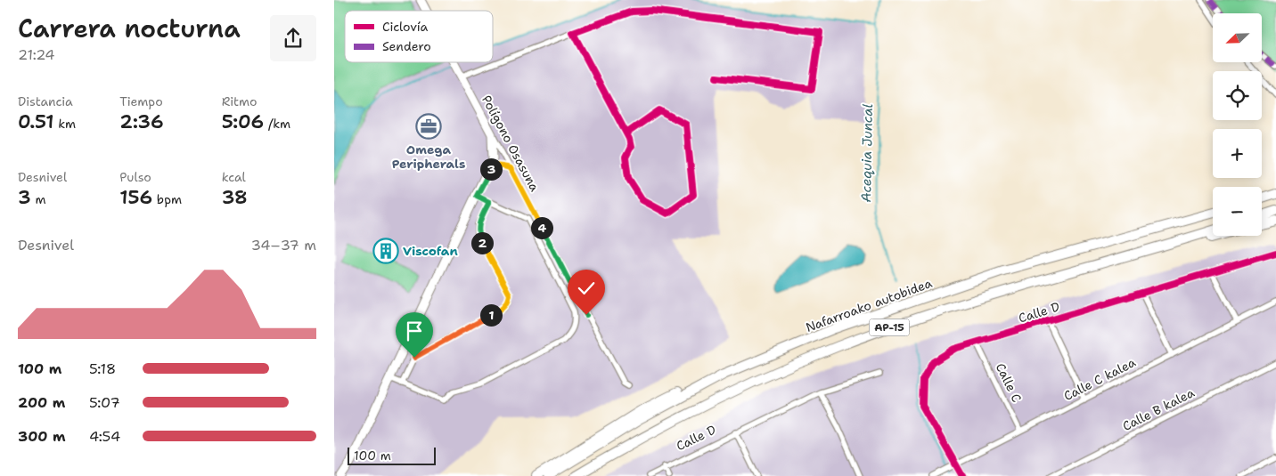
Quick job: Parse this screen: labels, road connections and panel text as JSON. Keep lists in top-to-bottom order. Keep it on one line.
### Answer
{"streets":{"highway":["Nafarroako autobidea","AP-15"],"street":["Polígono Osasuna","Calle D","Calle C kalea","Calle C","Calle B kalea"]},"crossings":[["Calle D","Calle C kalea"],["Calle D","Calle C"],["Calle C kalea","Calle C"]],"water":["Acequia Juncal"],"places":{"office":["Omega Peripherals"],"building":["Viscofan"]},"legend":["Ciclovía","Sendero"],"scale_bar":"100 m","north":"bottom left","page":{"heading":["Carrera nocturna","21:24"],"map_buttons":["+","−"],"stats":[["Distancia","0.51 km"],["Tiempo","2:36"],["Ritmo","5:06 /km"],["Desnivel","3 m"],["Pulso","156 bpm"],["kcal","38"]],"pins":["3","4","2","1"],"chart":["Desnivel","34–37 m"],"list":[{"name":"100 m","note":"5:18"},{"name":"200 m","note":"5:07"},{"name":"300 m","note":"4:54"}],"scale":"100 m"}}
